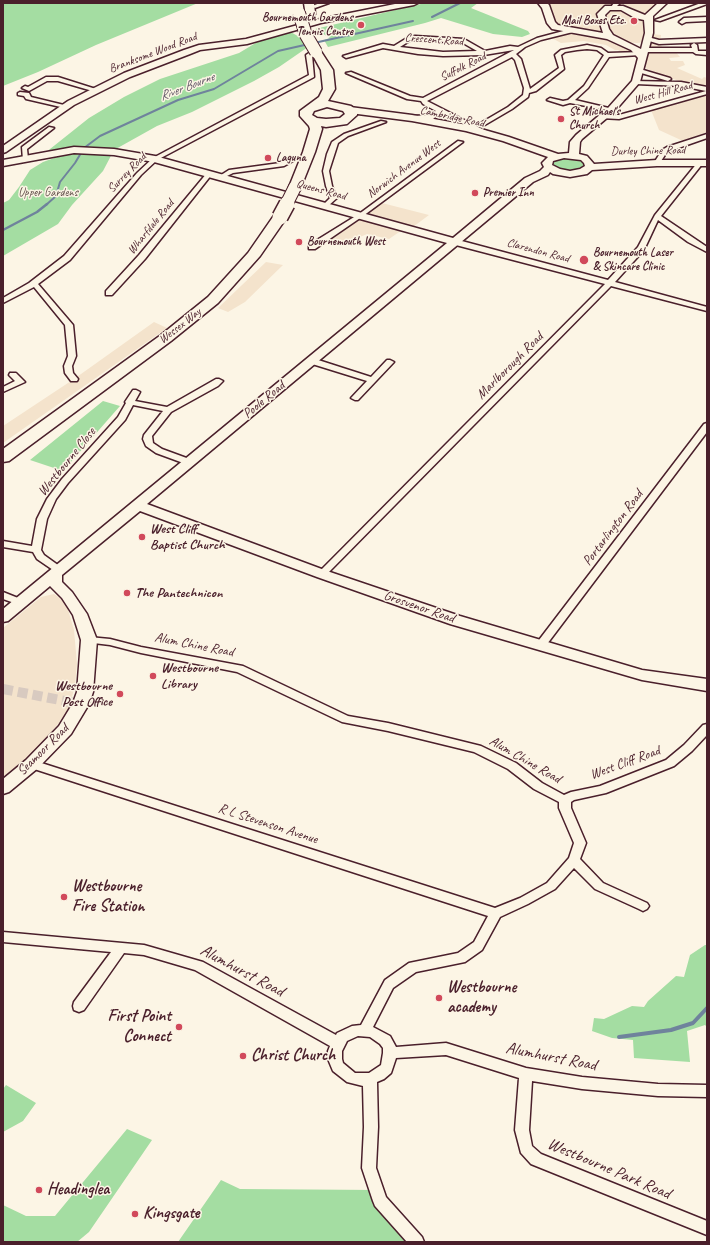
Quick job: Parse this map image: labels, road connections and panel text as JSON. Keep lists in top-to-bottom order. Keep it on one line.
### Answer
{"streets":{"highway":["Wessex Way"],"street":["Crescent Road","Branksome Wood Road","Suffolk Road","West Hill Road","Cambridge Road","Durley Chine Road","Norwich Avenue West","Surrey Road","Queens Road","Wharfdale Road","Clarendon Road","Marlborough Road","Poole Road","Westbourne Close","Portarlington Road","Grosvenor Road","Alum Chine Road","Seamoor Road","West Cliff Road","R L Stevenson Avenue","Alumhurst Road","Westbourne Park Road"]},"crossings":[["Crescent Road","Suffolk Road"],["Suffolk Road","Cambridge Road"],["Cambridge Road","Wessex Way"],["Cambridge Road","Poole Road"],["Durley Chine Road","Marlborough Road"],["Durley Chine Road","Poole Road"],["Norwich Avenue West","Queens Road"],["Surrey Road","Queens Road"],["Queens Road","Wharfdale Road"],["Queens Road","Clarendon Road"],["Queens Road","Poole Road"],["Clarendon Road","Marlborough Road"],["Clarendon Road","Poole Road"],["Marlborough Road","Grosvenor Road"],["Poole Road","Grosvenor Road"],["Poole Road","Seamoor Road"],["Portarlington Road","Grosvenor Road"],["Alum Chine Road","Seamoor Road"],["Alum Chine Road","West Cliff Road"],["Alum Chine Road","R L Stevenson Avenue"],["Seamoor Road","R L Stevenson Avenue"],["Alumhurst Road","Westbourne Park Road"]],"water":["River Bourne"],"parks":["Upper Gardens"],"places":["Mail Boxes Etc.","Bournemouth Gardens Tennis Centre","St Michael's Church","Laguna","Premier Inn","Bournemouth West","Bournemouth Laser & Skincare Clinic","West Cliff Baptist Church","The Pantechnicon","Westbourne Library","Westbourne Post Office","Westbourne Fire Station","Westbourne academy","First Point Connect","Christ Church","Headinglea","Kingsgate"]}
